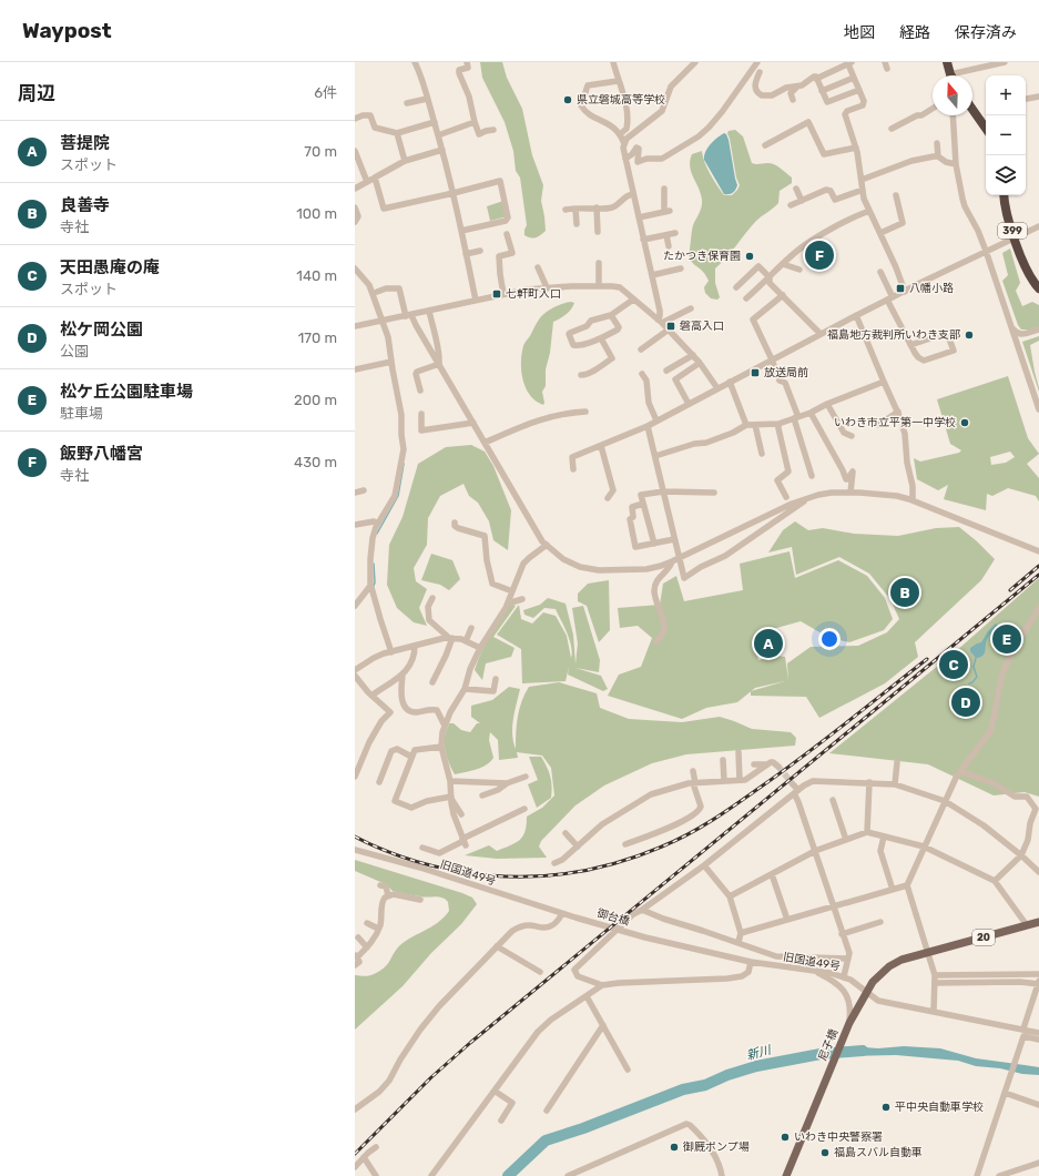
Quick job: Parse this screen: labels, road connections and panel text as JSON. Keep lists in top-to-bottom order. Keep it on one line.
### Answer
{"streets":{"highway":["399"],"main road":["20","尼子橋"],"street":["旧国道49号","御台橋"]},"crossings":[["旧国道49号","御台橋"],["旧国道49号","20"],["20","尼子橋"]],"water":["新川"],"places":{"other":["県立磐城高等学校","たかつき保育園","福島地方裁判所いわき支部","いわき市立平第一中学校","平中央自動車学校","いわき中央警察署","御厩ポンプ場","福島スバル自動車"],"transit":["八幡小路","七軒町入口","磐高入口","放送局前"]},"north":"top","page":{"header":"Waypost","nav":["地図","経路","保存済み"],"heading":["周辺","6件"],"map_buttons":["+","−"],"list":[{"mark":"A","name":"菩提院","note":"スポット","value":"70 m"},{"mark":"B","name":"良善寺","note":"寺社","value":"100 m"},{"mark":"C","name":"天田愚庵の庵","note":"スポット","value":"140 m"},{"mark":"D","name":"松ケ岡公園","note":"公園","value":"170 m"},{"mark":"E","name":"松ケ丘公園駐車場","note":"駐車場","value":"200 m"},{"mark":"F","name":"飯野八幡宮","note":"寺社","value":"430 m"}],"pins":["F","B","E","A","C","D"]}}
